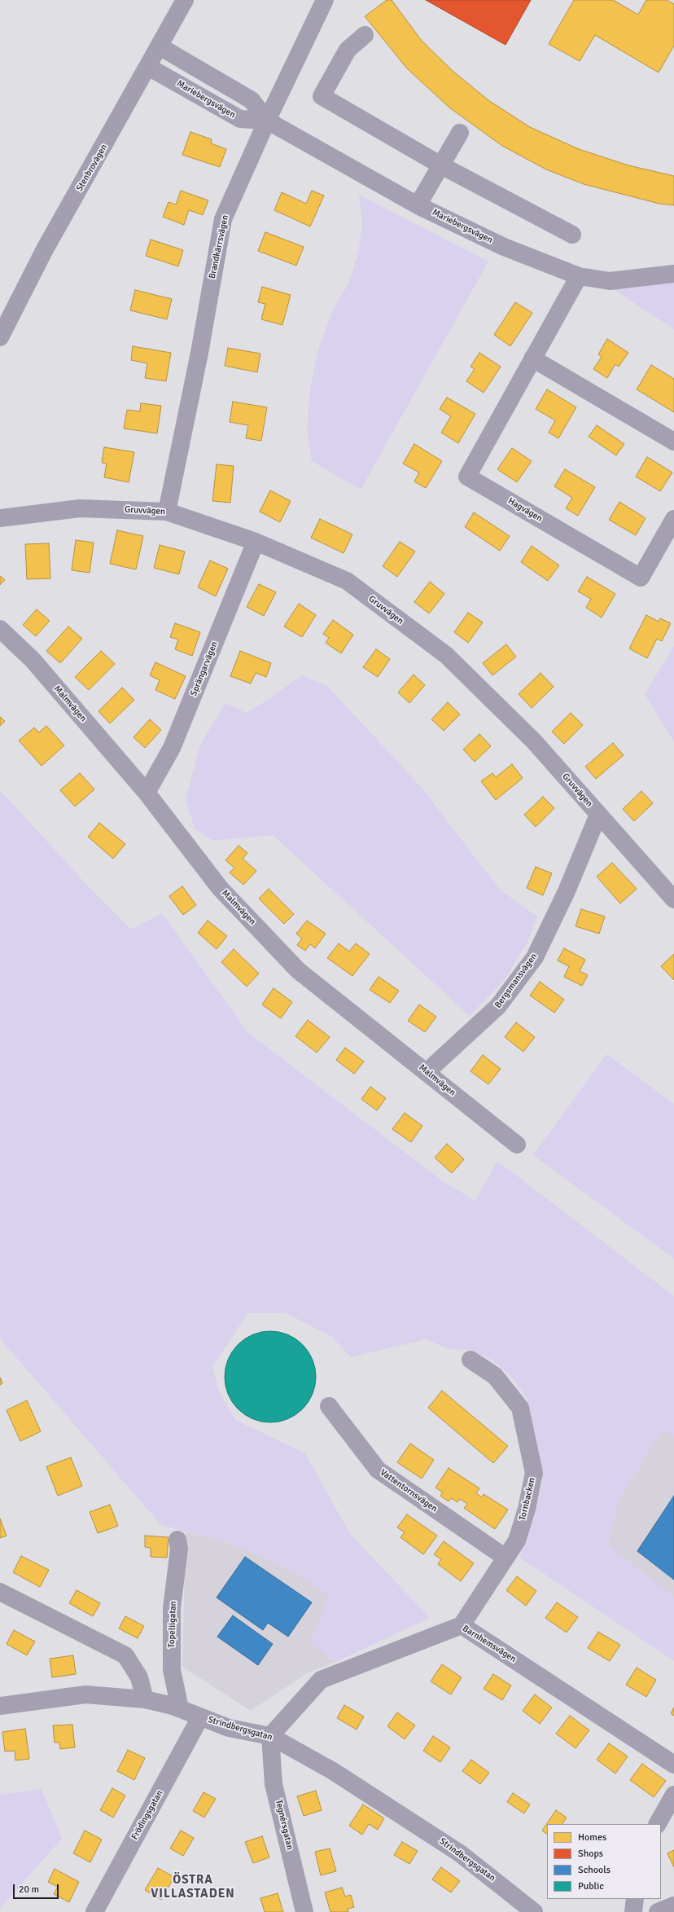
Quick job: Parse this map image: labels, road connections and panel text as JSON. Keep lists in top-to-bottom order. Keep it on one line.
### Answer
{"streets":{"street":["Mariebergsvägen","Stenbrovägen","Brandkärrsvägen","Hagvägen","Gruvvägen","Sprängarvägen","Malmvägen","Bergsmansvägen","Vattentornsvägen","Tornbacken","Topeliigatan","Barnhemsvägen","Strindbergsgatan","Frödingsgatan","Tegnérsgatan"]},"crossings":[["Mariebergsvägen","Stenbrovägen"],["Mariebergsvägen","Brandkärrsvägen"],["Mariebergsvägen","Hagvägen"],["Brandkärrsvägen","Gruvvägen"],["Gruvvägen","Sprängarvägen"],["Gruvvägen","Bergsmansvägen"],["Sprängarvägen","Malmvägen"],["Malmvägen","Bergsmansvägen"],["Vattentornsvägen","Tornbacken"],["Tornbacken","Barnhemsvägen"],["Topeliigatan","Strindbergsgatan"],["Barnhemsvägen","Strindbergsgatan"],["Barnhemsvägen","Tegnérsgatan"],["Strindbergsgatan","Frödingsgatan"],["Strindbergsgatan","Tegnérsgatan"]],"districts":["ÖSTRA VILLASTADEN"],"legend":["Homes","Shops","Schools","Public"],"scale_bar":"20 m"}
